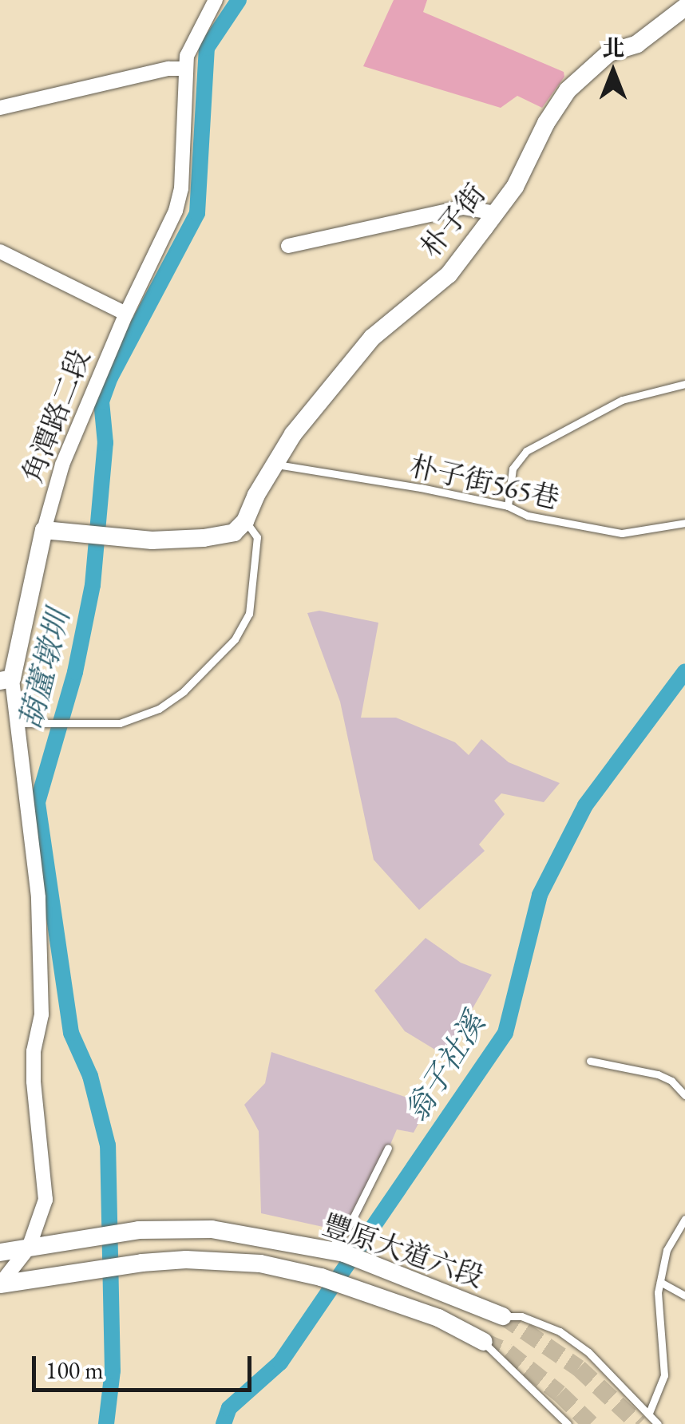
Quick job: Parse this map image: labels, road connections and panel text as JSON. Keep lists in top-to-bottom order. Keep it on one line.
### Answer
{"streets":{"street":["朴子街","角潭路二段","豐原大道六段"],"lane":["朴子街565巷"]},"crossings":[["朴子街","朴子街565巷"],["角潭路二段","豐原大道六段"]],"water":["葫蘆墩圳","翁子社溪"],"scale_bar":"100 m","north":"top"}
